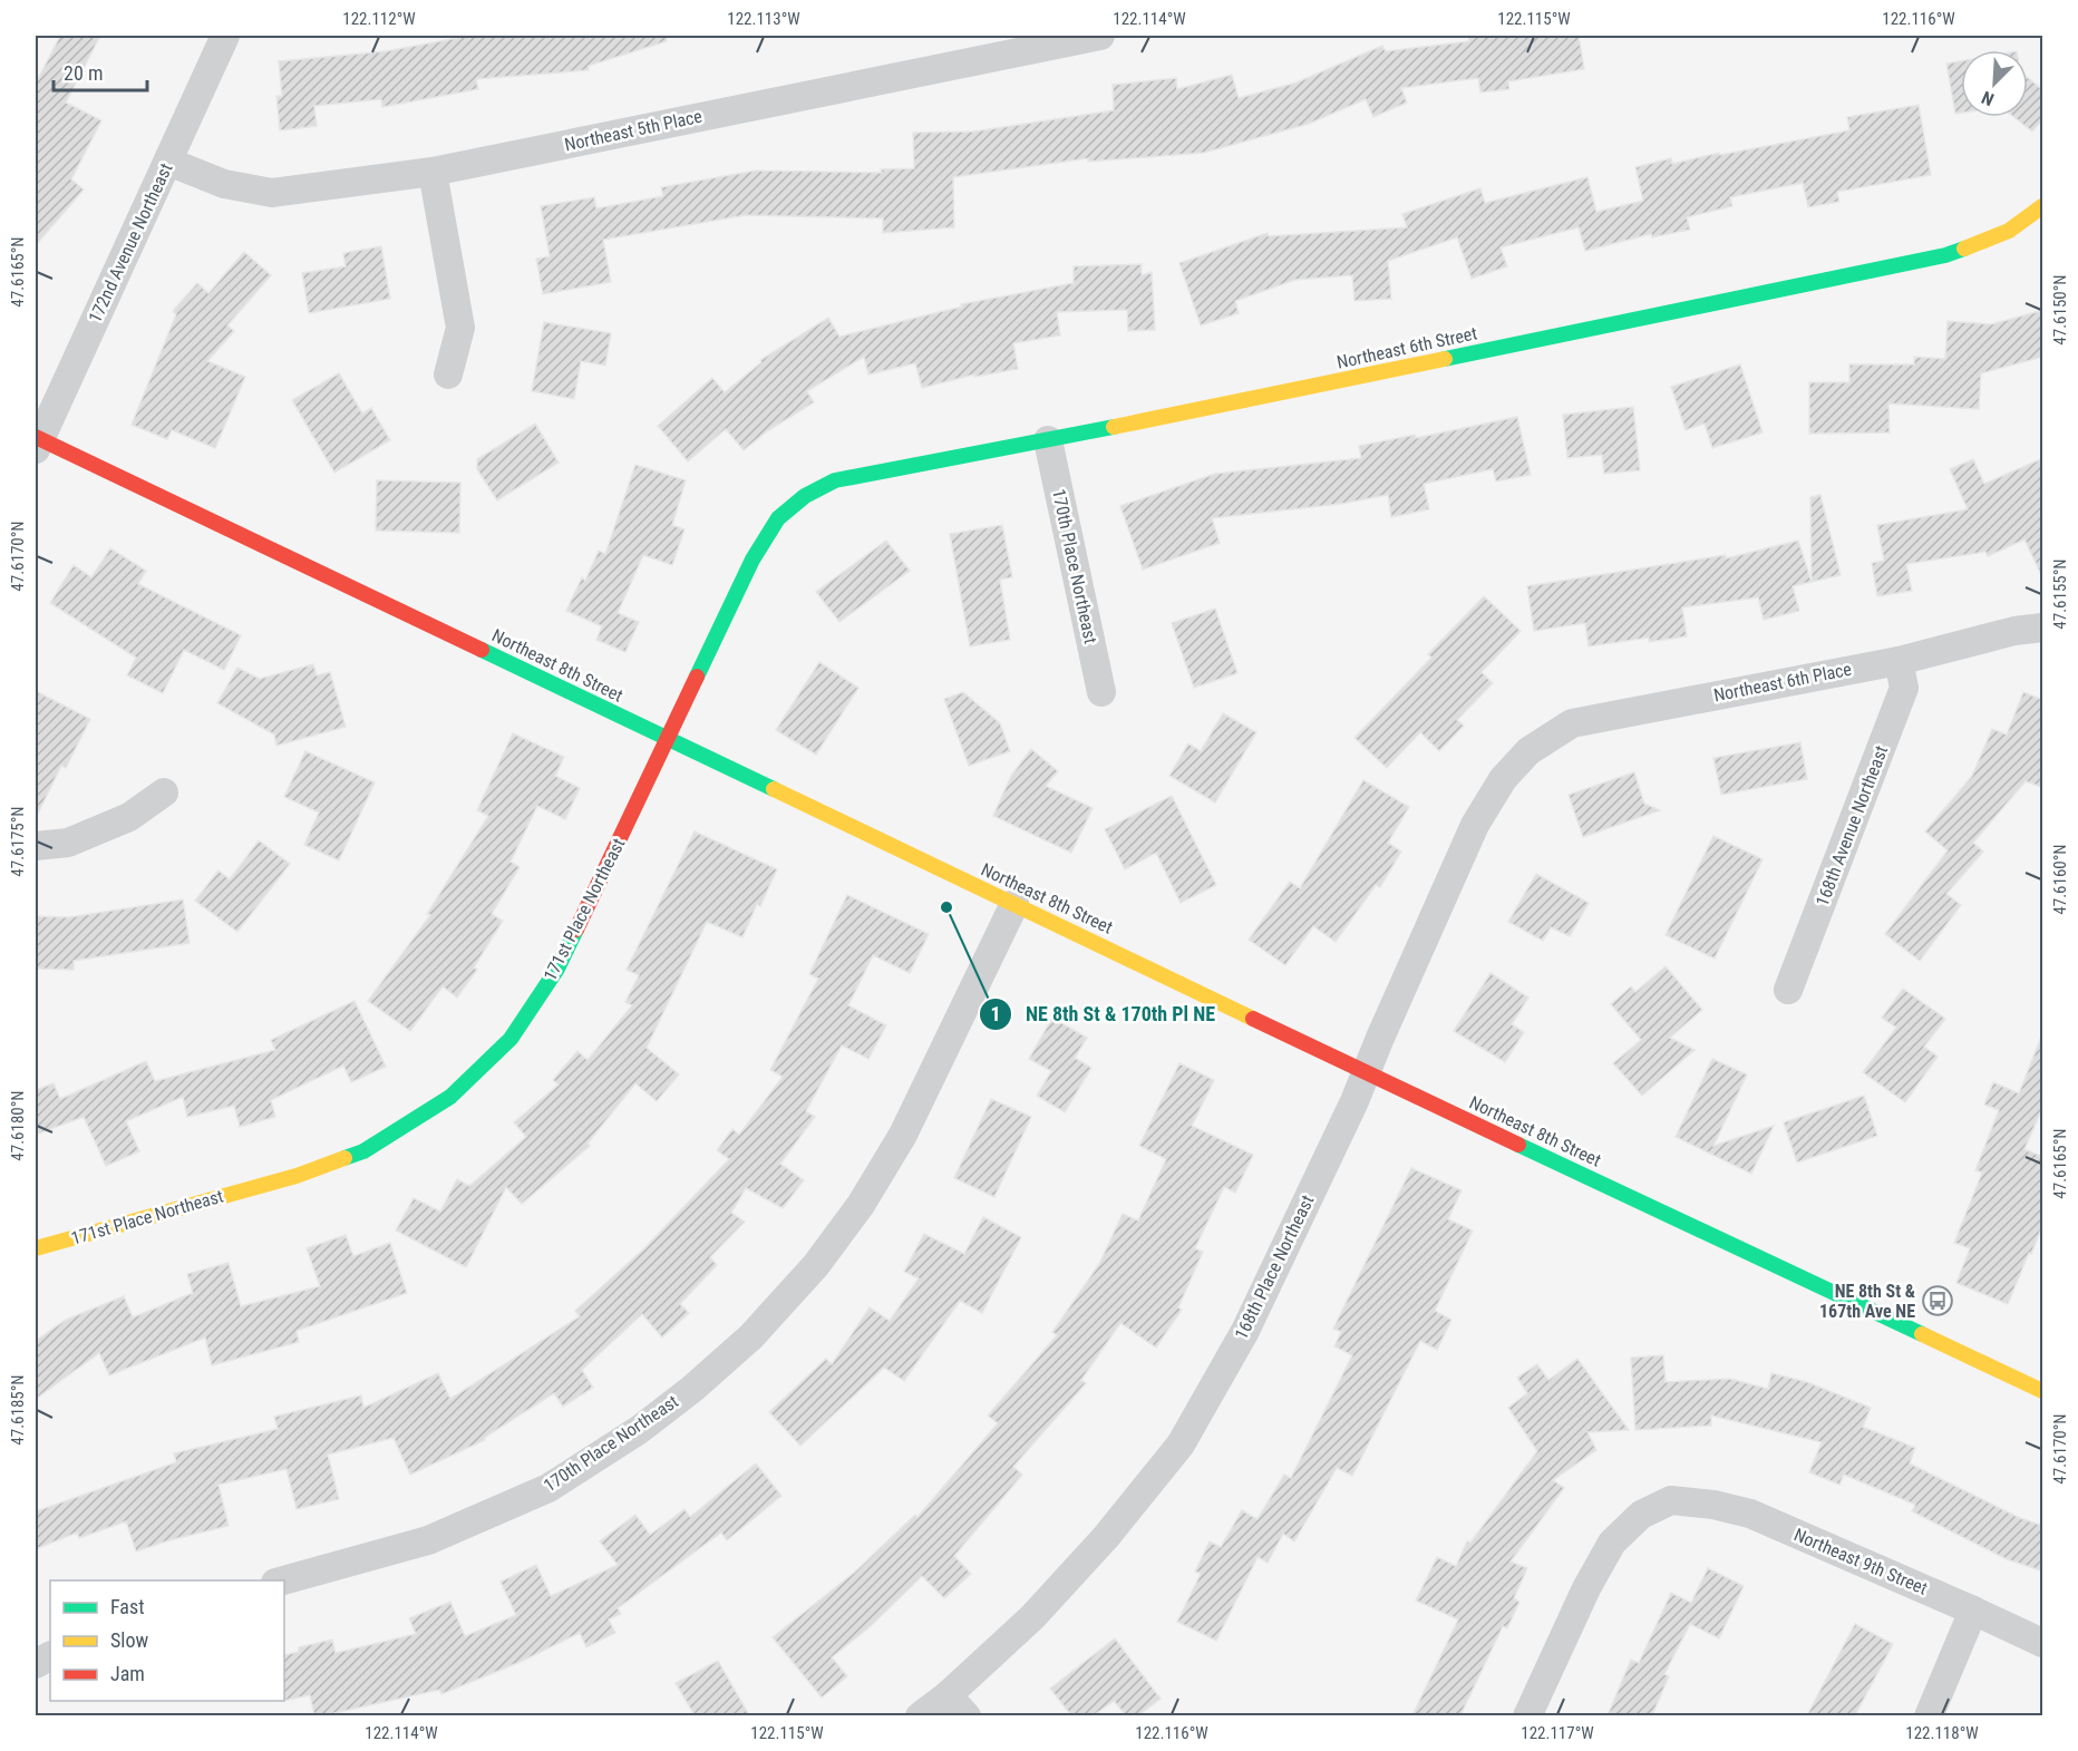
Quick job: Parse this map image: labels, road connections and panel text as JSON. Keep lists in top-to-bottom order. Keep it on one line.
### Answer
{"streets":{"street":["Northeast 5th Place","172nd Avenue Northeast","Northeast 6th Street","170th Place Northeast","Northeast 8th Street","Northeast 6th Place","168th Avenue Northeast","171st Place Northeast","168th Place Northeast","Northeast 9th Street"]},"crossings":[["Northeast 5th Place","172nd Avenue Northeast"],["172nd Avenue Northeast","Northeast 8th Street"],["Northeast 6th Street","170th Place Northeast"],["Northeast 6th Street","171st Place Northeast"],["170th Place Northeast","Northeast 8th Street"],["Northeast 8th Street","171st Place Northeast"],["Northeast 8th Street","168th Place Northeast"],["Northeast 6th Place","168th Avenue Northeast"],["Northeast 6th Place","168th Place Northeast"]],"places":{"other":["NE 8th St & 170th Pl NE"],"bus stop":["NE 8th St & 167th Ave NE"]},"legend":["Fast","Slow","Jam"],"scale_bar":"20 m","north":"bottom left","coordinates":["122.112°W","122.113°W","122.114°W","122.115°W","122.116°W","47.6165°N","47.6150°N","47.6170°N","47.6155°N","47.6175°N","47.6160°N","47.6180°N","47.6185°N","122.117°W","122.118°W"]}
